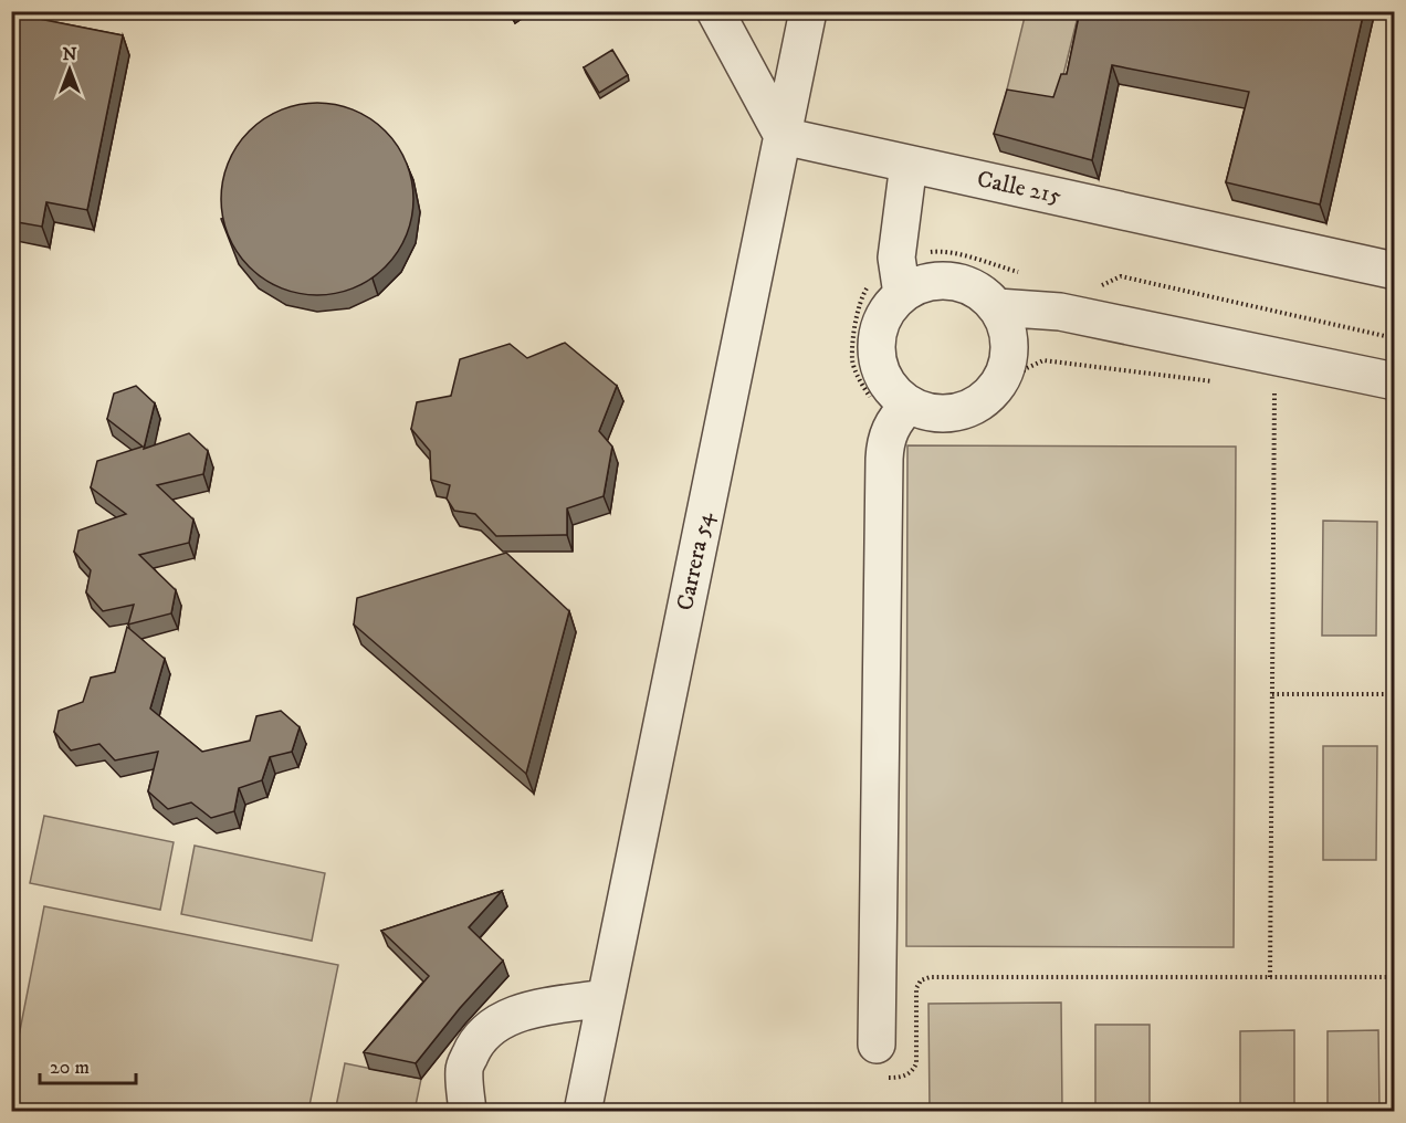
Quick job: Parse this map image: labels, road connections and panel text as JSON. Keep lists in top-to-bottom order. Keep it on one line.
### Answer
{"streets":{"street":["Calle 215","Carrera 54"]},"crossings":[["Calle 215","Carrera 54"]],"scale_bar":"20 m","north":"top"}
